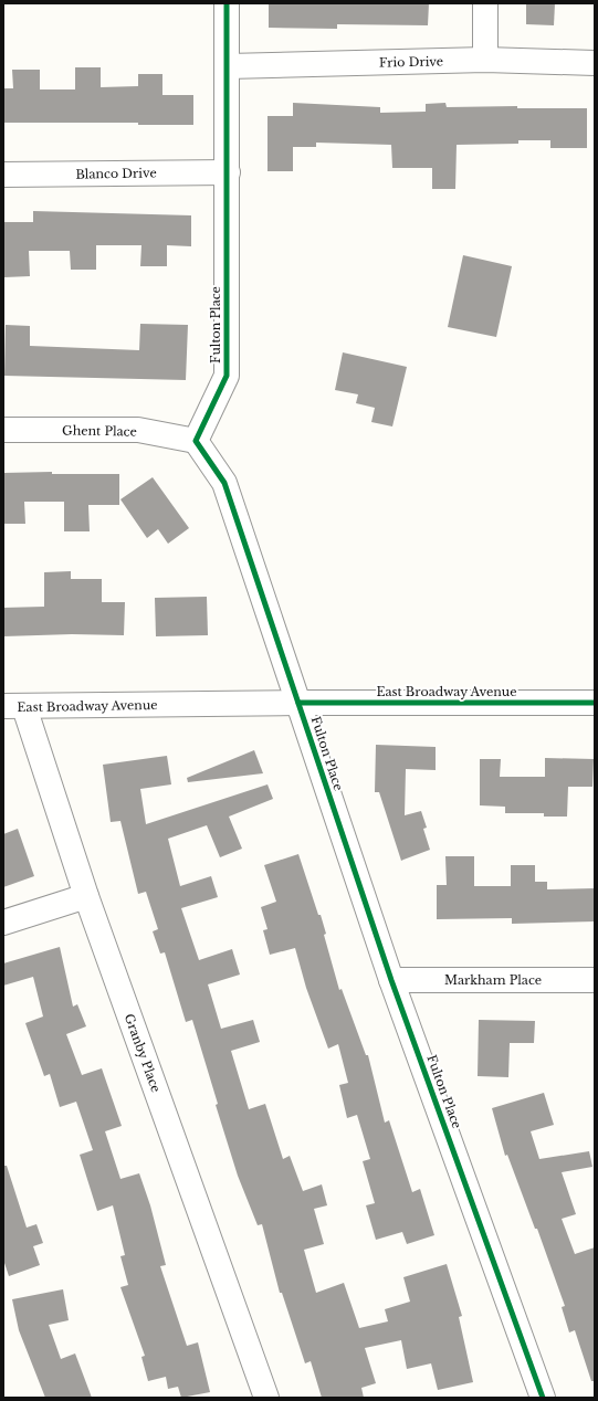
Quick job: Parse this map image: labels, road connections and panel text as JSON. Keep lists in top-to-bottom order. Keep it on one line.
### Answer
{"streets":{"street":["Frio Drive","Blanco Drive","Fulton Place","Ghent Place","East Broadway Avenue","Markham Place","Granby Place"]},"crossings":[["Frio Drive","Fulton Place"],["Blanco Drive","Fulton Place"],["Fulton Place","Ghent Place"],["Fulton Place","East Broadway Avenue"],["Fulton Place","Markham Place"],["East Broadway Avenue","Granby Place"]]}
